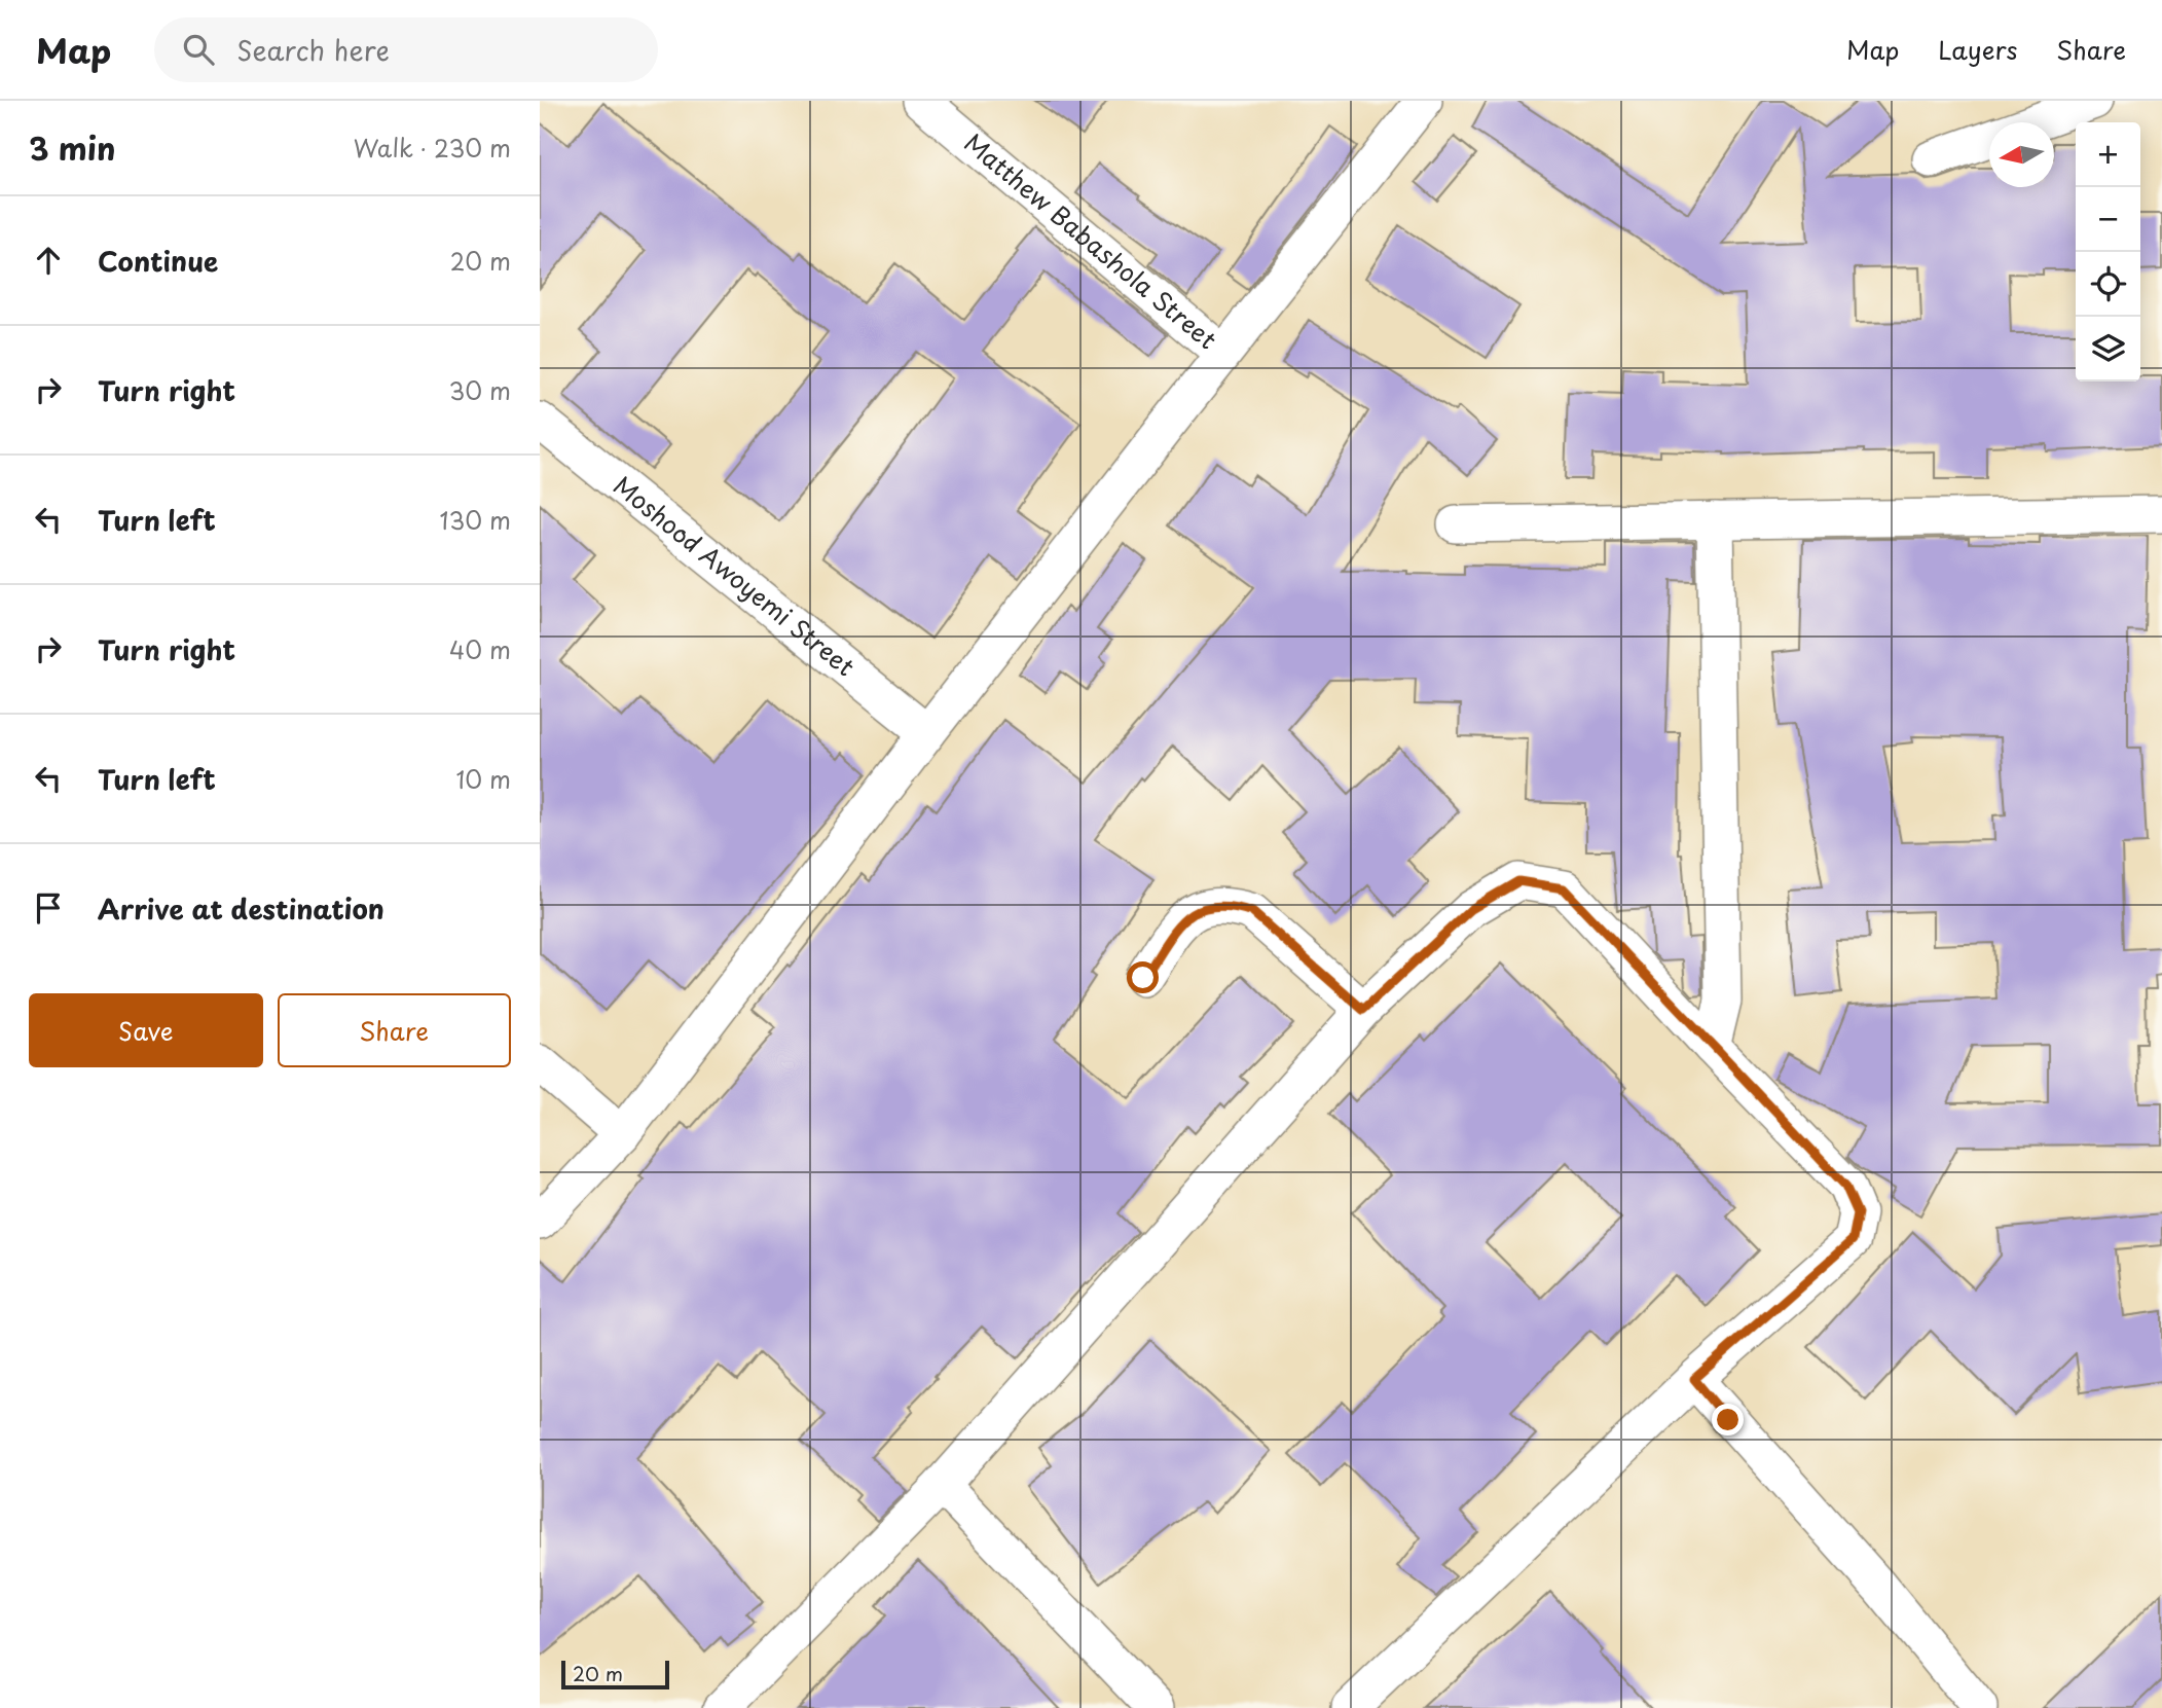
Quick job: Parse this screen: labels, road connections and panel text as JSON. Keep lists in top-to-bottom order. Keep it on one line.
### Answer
{"streets":{"street":["Matthew Babashola Street","Moshood Awoyemi Street"]},"scale_bar":"20 m","north":"left","page":{"header":"Map","search":"Search here","nav":["Map","Layers","Share"],"heading":["3 min","Walk · 230 m"],"map_buttons":["+","−"],"list":[["Continue","20 m"],["Turn right","30 m"],["Turn left","130 m"],["Turn right","40 m"],["Turn left","10 m"],"Arrive at destination"],"buttons":["Save","Share"],"scale":"20 m"}}
